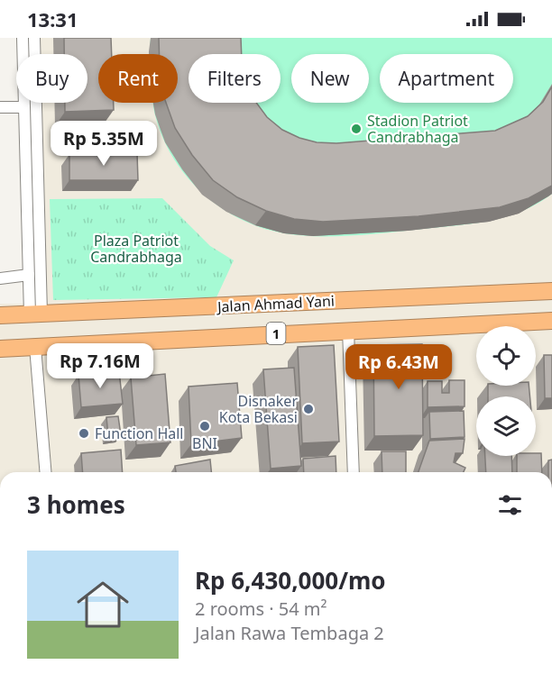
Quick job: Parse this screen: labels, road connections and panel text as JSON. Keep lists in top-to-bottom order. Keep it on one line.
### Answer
{"streets":{"highway":["Jalan Ahmad Yani","1"]},"parks":["Plaza Patriot Candrabhaga"],"places":["Stadion Patriot Candrabhaga","Disnaker Kota Bekasi","BNI","Function Hall"],"page":{"status":"13:31","chip":["Buy","Rent","Filters","New","Apartment"],"price":["Rp 5.35M","Rp 7.16M","Rp 6.43M"],"heading":"3 homes","list":[{"name":"Rp 6,430,000/mo","note":"2 rooms · 54 m² · Jalan Rawa Tembaga 2"}]}}
